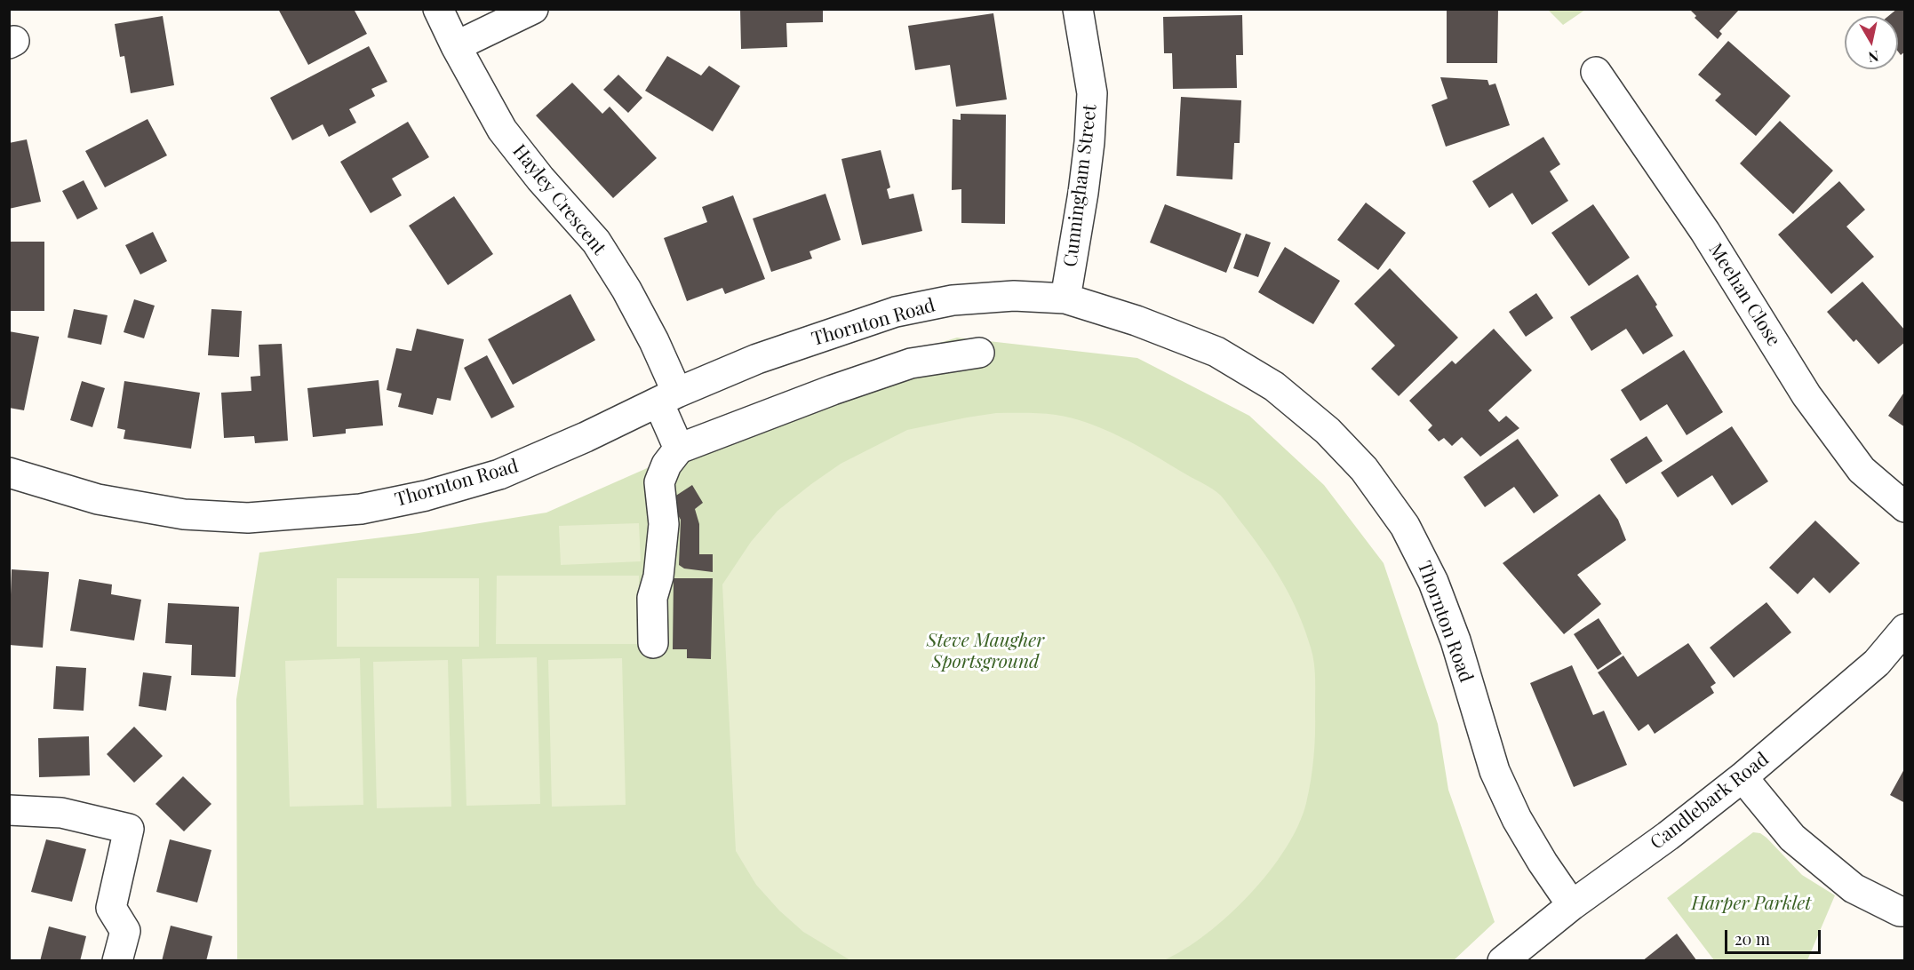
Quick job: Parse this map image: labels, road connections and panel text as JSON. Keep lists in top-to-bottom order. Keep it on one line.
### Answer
{"streets":{"street":["Cunningham Street","Hayley Crescent","Meehan Close","Thornton Road","Candlebark Road"]},"crossings":[["Cunningham Street","Thornton Road"],["Hayley Crescent","Thornton Road"],["Thornton Road","Candlebark Road"]],"parks":["Steve Maugher Sportsground","Harper Parklet"],"scale_bar":"20 m","north":"bottom"}
